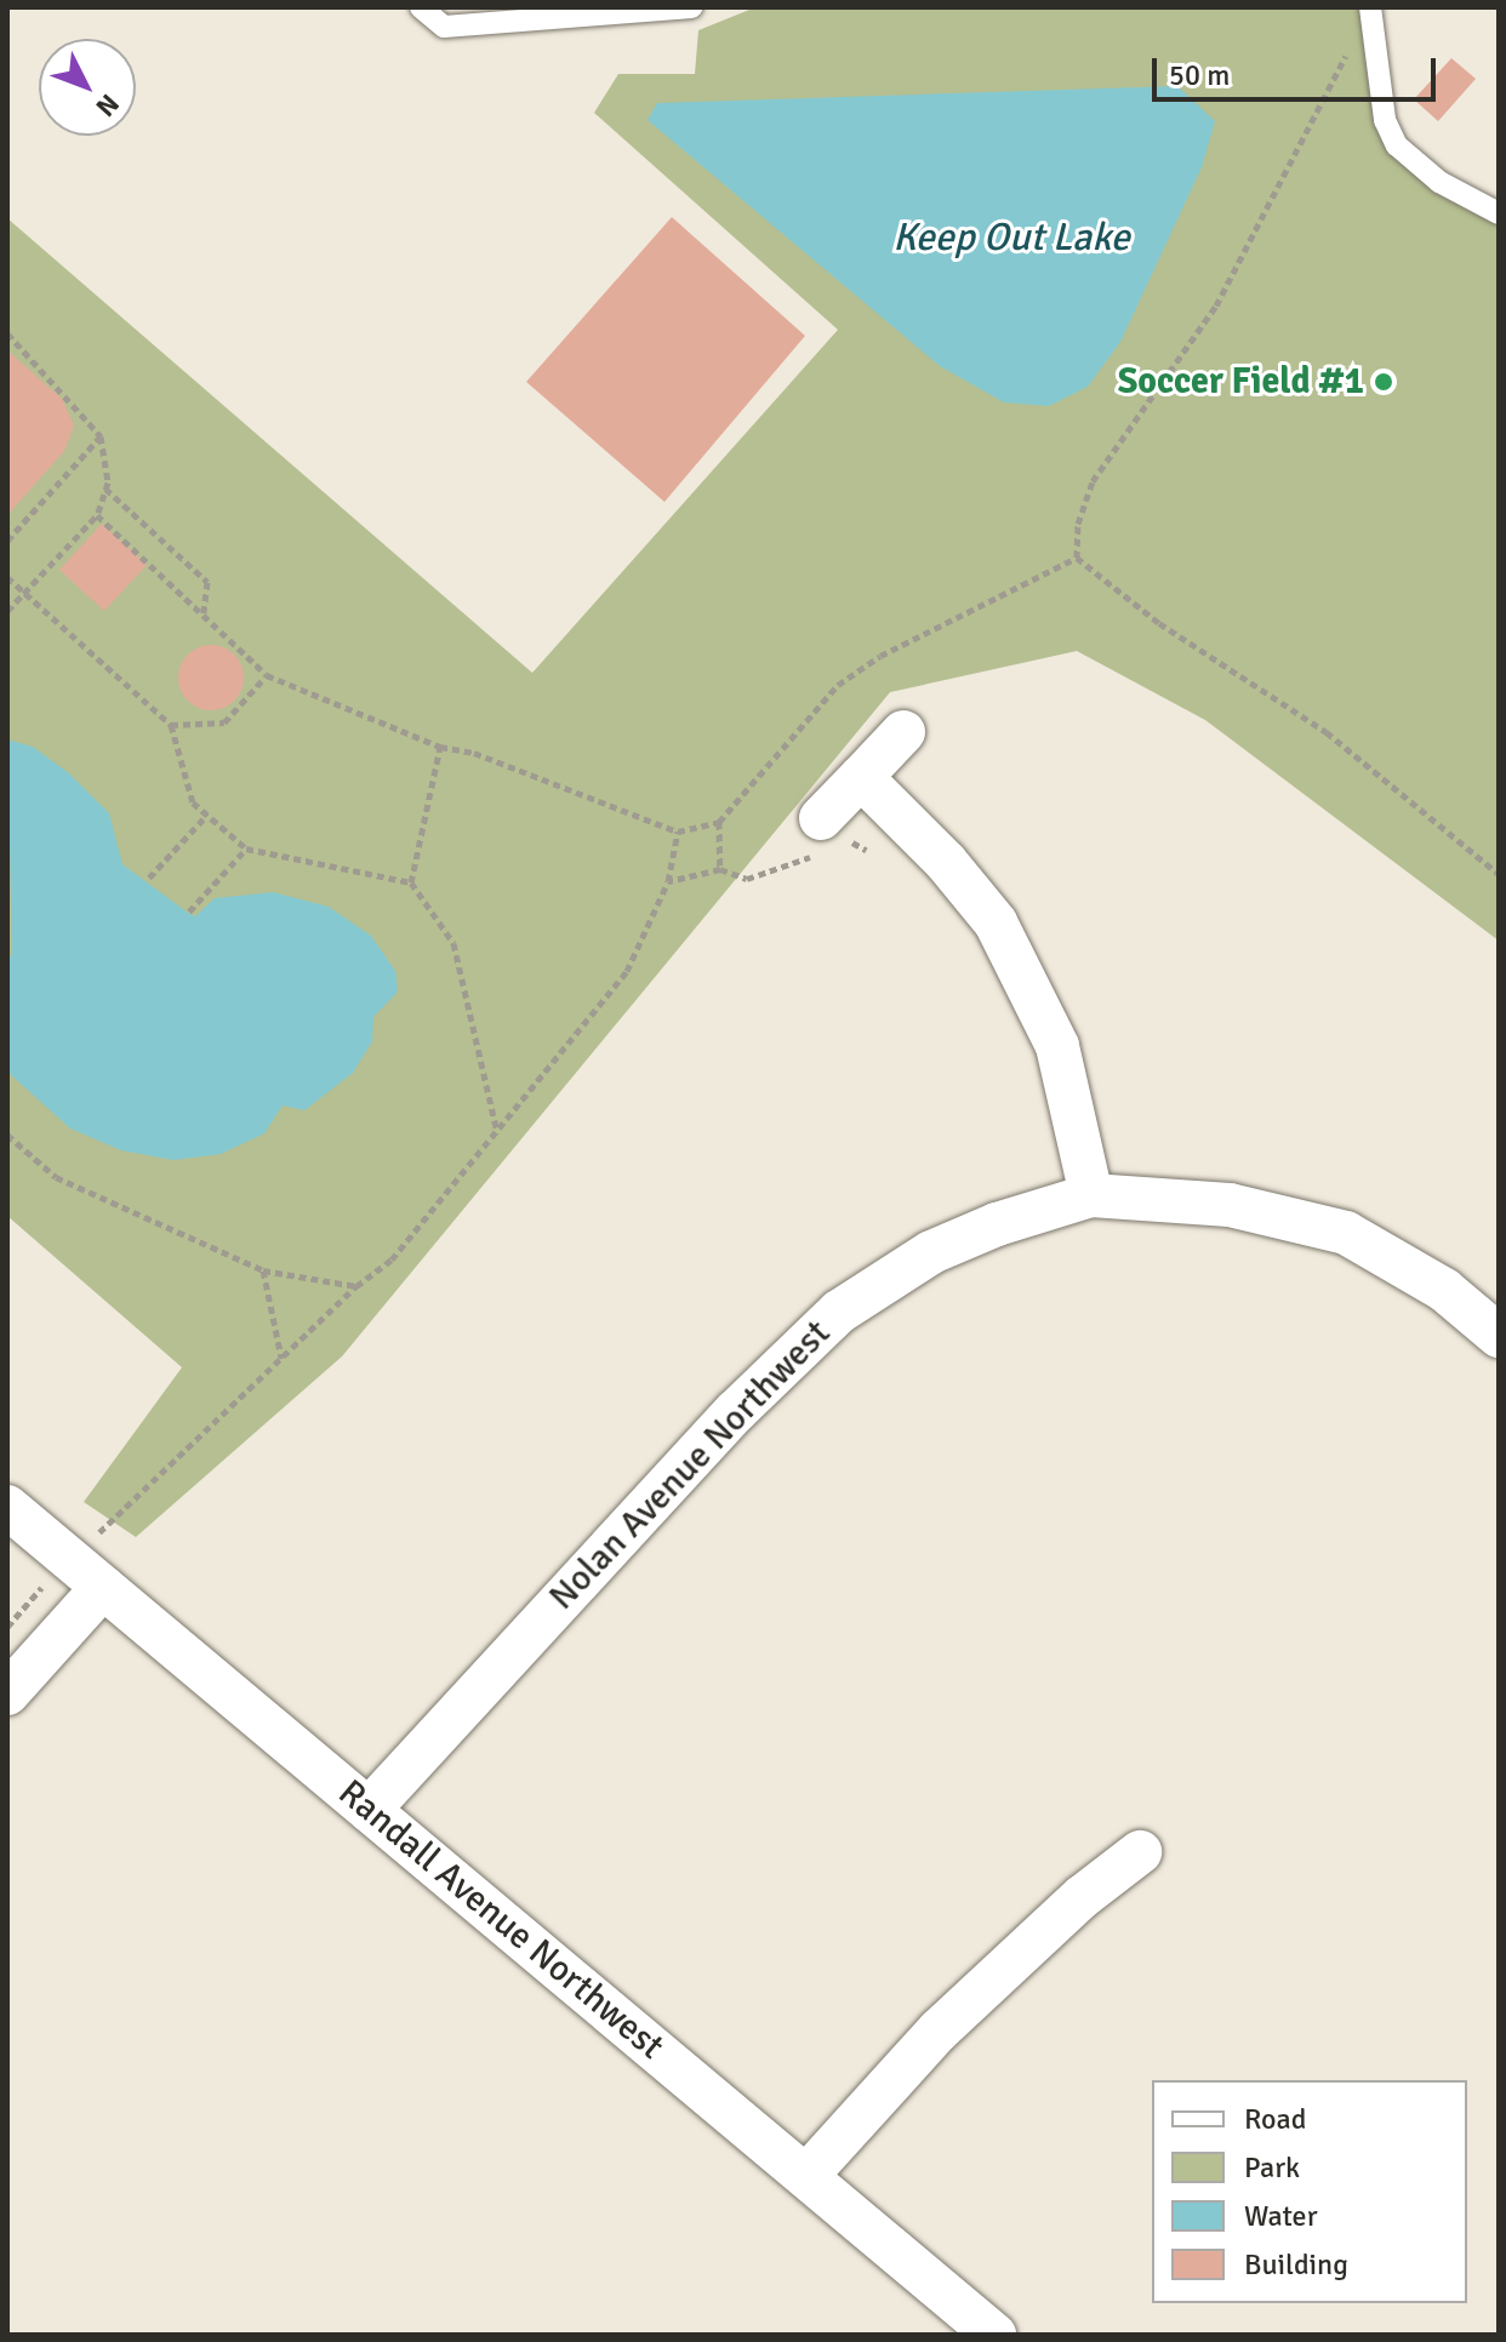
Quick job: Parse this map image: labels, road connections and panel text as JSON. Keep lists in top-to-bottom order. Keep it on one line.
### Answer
{"streets":{"street":["Nolan Avenue Northwest","Randall Avenue Northwest"]},"crossings":[["Nolan Avenue Northwest","Randall Avenue Northwest"]],"water":["Keep Out Lake"],"places":["Soccer Field #1"],"legend":["Road","Park","Water","Building"],"scale_bar":"50 m","north":"bottom right"}
